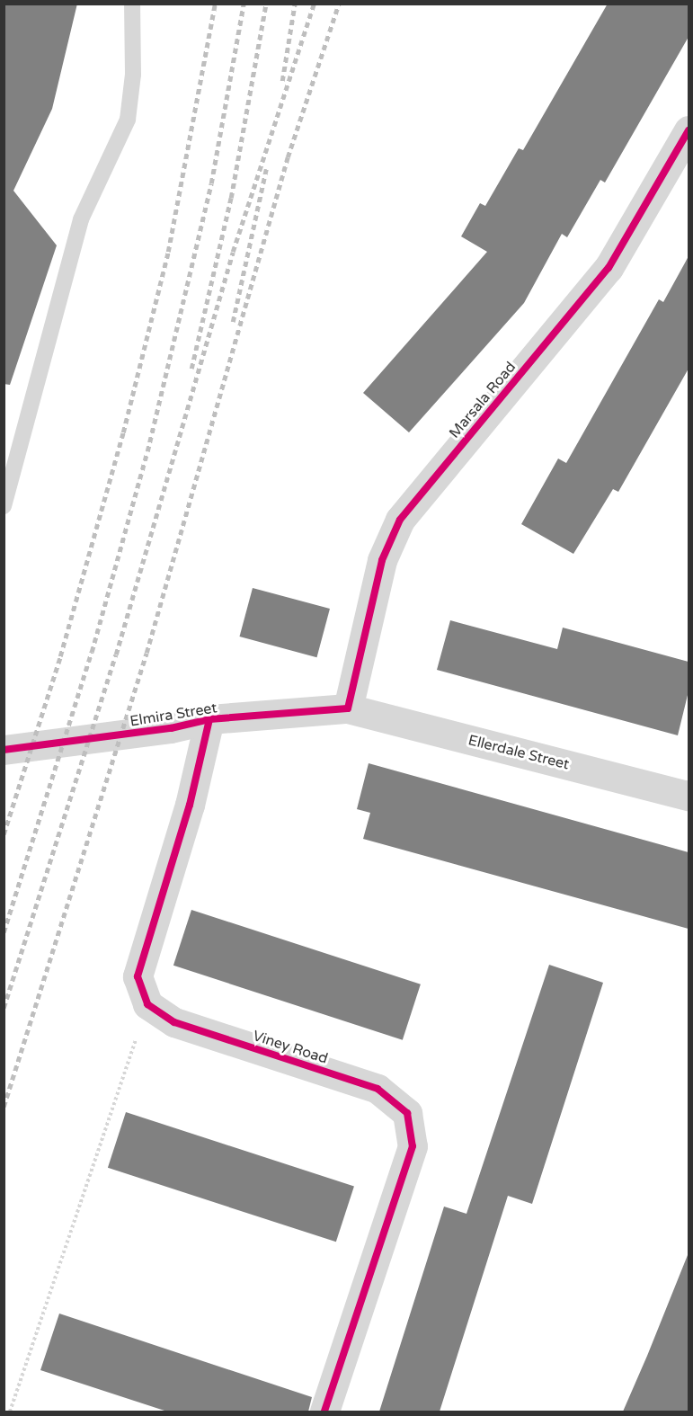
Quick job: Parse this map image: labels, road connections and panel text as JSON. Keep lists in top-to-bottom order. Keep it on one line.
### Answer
{"streets":{"street":["Marsala Road","Elmira Street","Ellerdale Street","Viney Road"]},"crossings":[["Marsala Road","Elmira Street"],["Marsala Road","Ellerdale Street"],["Elmira Street","Ellerdale Street"]]}
